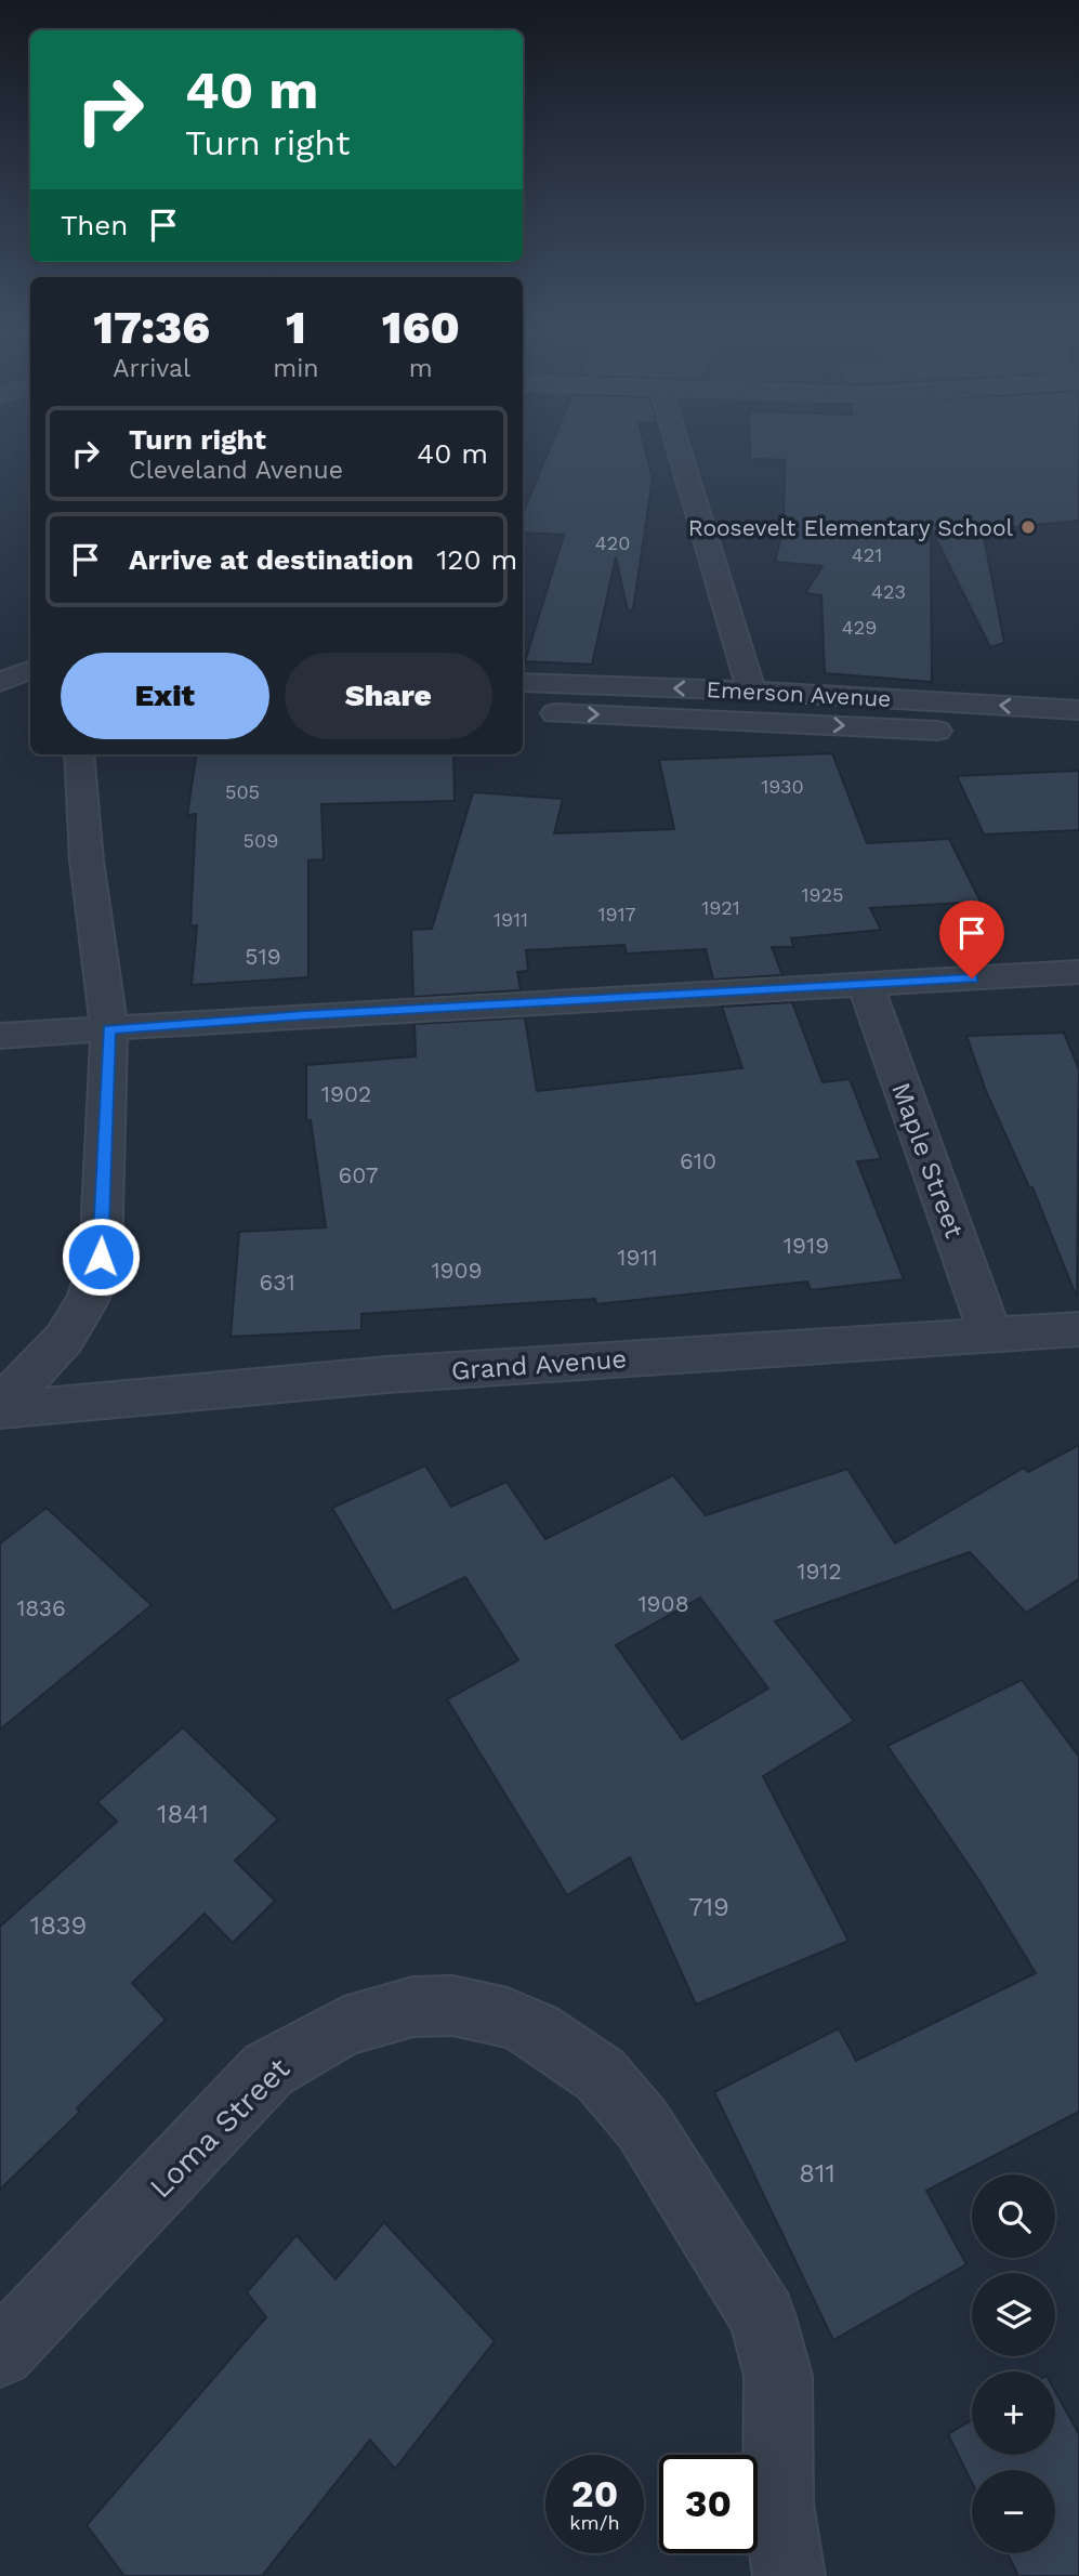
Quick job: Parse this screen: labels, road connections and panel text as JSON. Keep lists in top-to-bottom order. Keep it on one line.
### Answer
{"streets":{"street":["Emerson Avenue","Maple Street","Grand Avenue","Loma Street"]},"crossings":[["Maple Street","Grand Avenue"]],"places":["Roosevelt Elementary School"],"house_numbers":["420","421","423","429","1930","505","509","1925","1921","1917","1911","519","1902","610","607","1919","1911","1909","631","1912","1908","1836","1841","719","1839","811"],"page":{"turn":["40 m","Turn right"],"then":"Then","eta":["17:36","Arrival","1","min","160","m"],"list":[{"name":"Turn right","note":"Cleveland Avenue","value":"40 m"},{"name":"Arrive at destination","value":"120 m"}],"buttons":["Exit","Share"],"map_buttons":["+","−"],"speed":"20 km/h","limit":"30"}}
